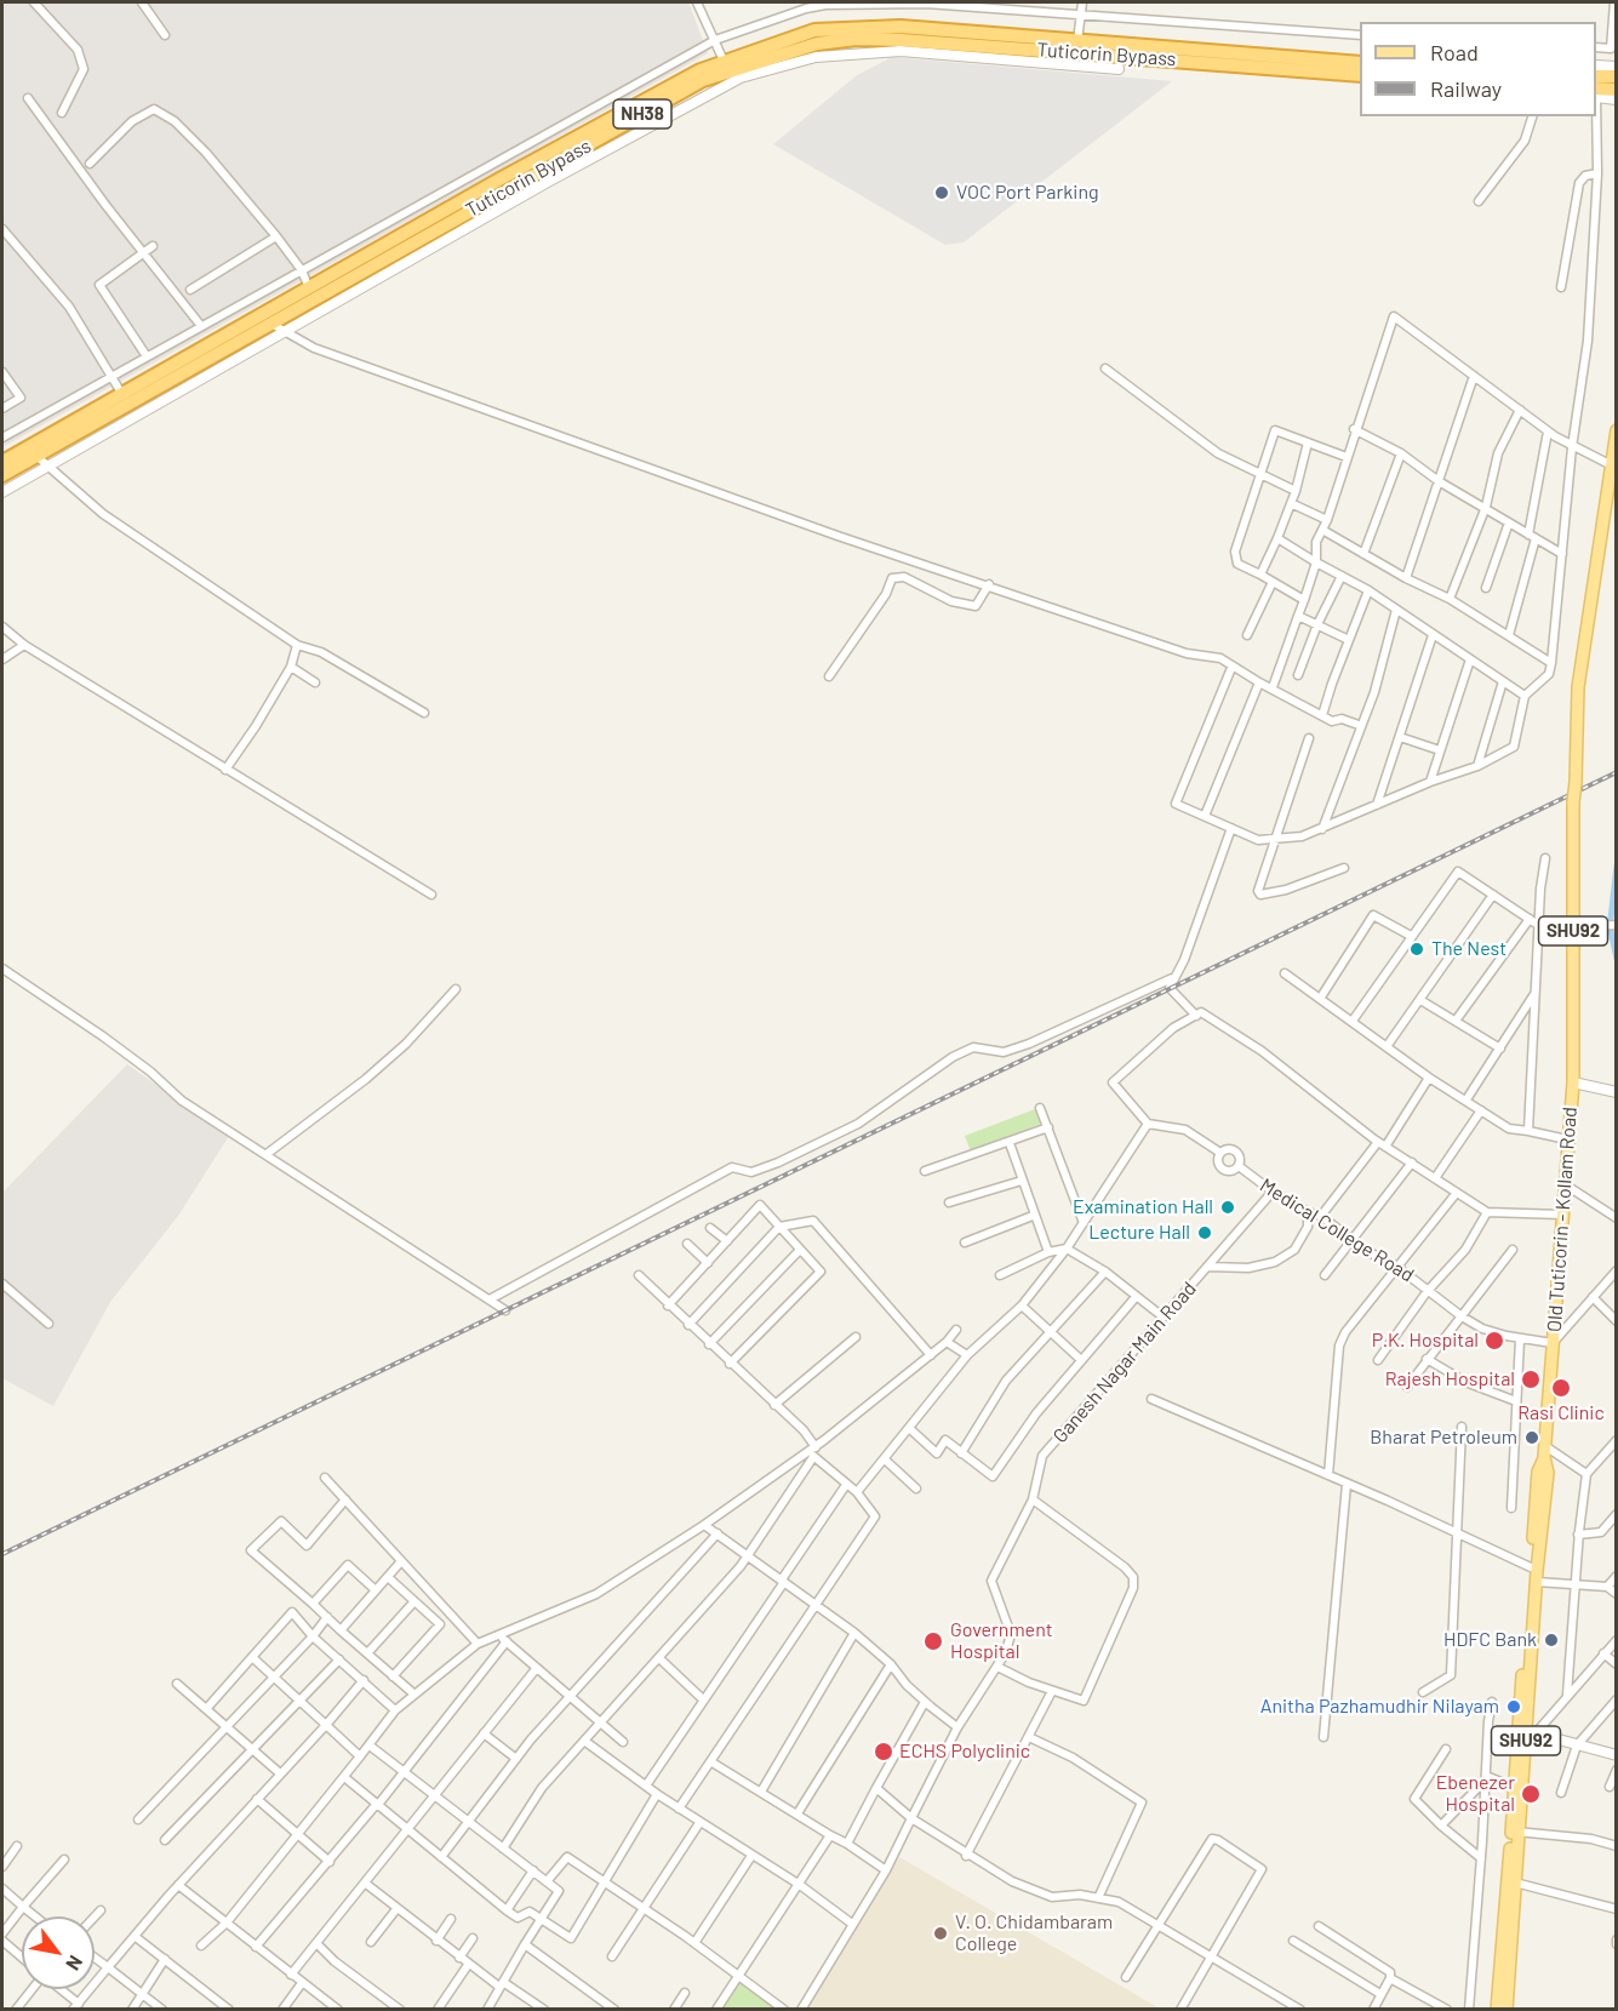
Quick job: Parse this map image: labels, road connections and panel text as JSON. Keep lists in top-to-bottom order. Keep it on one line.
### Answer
{"streets":{"highway":["Tuticorin Bypass","NH38"],"main road":["SHU92","Old Tuticorin - Kollam Road"],"street":["Medical College Road","Ganesh Nagar Main Road"]},"crossings":[["Old Tuticorin - Kollam Road","Medical College Road"],["Medical College Road","Ganesh Nagar Main Road"]],"places":["VOC Port Parking","The Nest","Examination Hall","Lecture Hall","P.K. Hospital","Rajesh Hospital","Rasi Clinic","Bharat Petroleum","HDFC Bank","Government Hospital","Anitha Pazhamudhir Nilayam","ECHS Polyclinic","Ebenezer Hospital","V. O. Chidambaram College"],"legend":["Road","Railway"],"north":"bottom right"}
